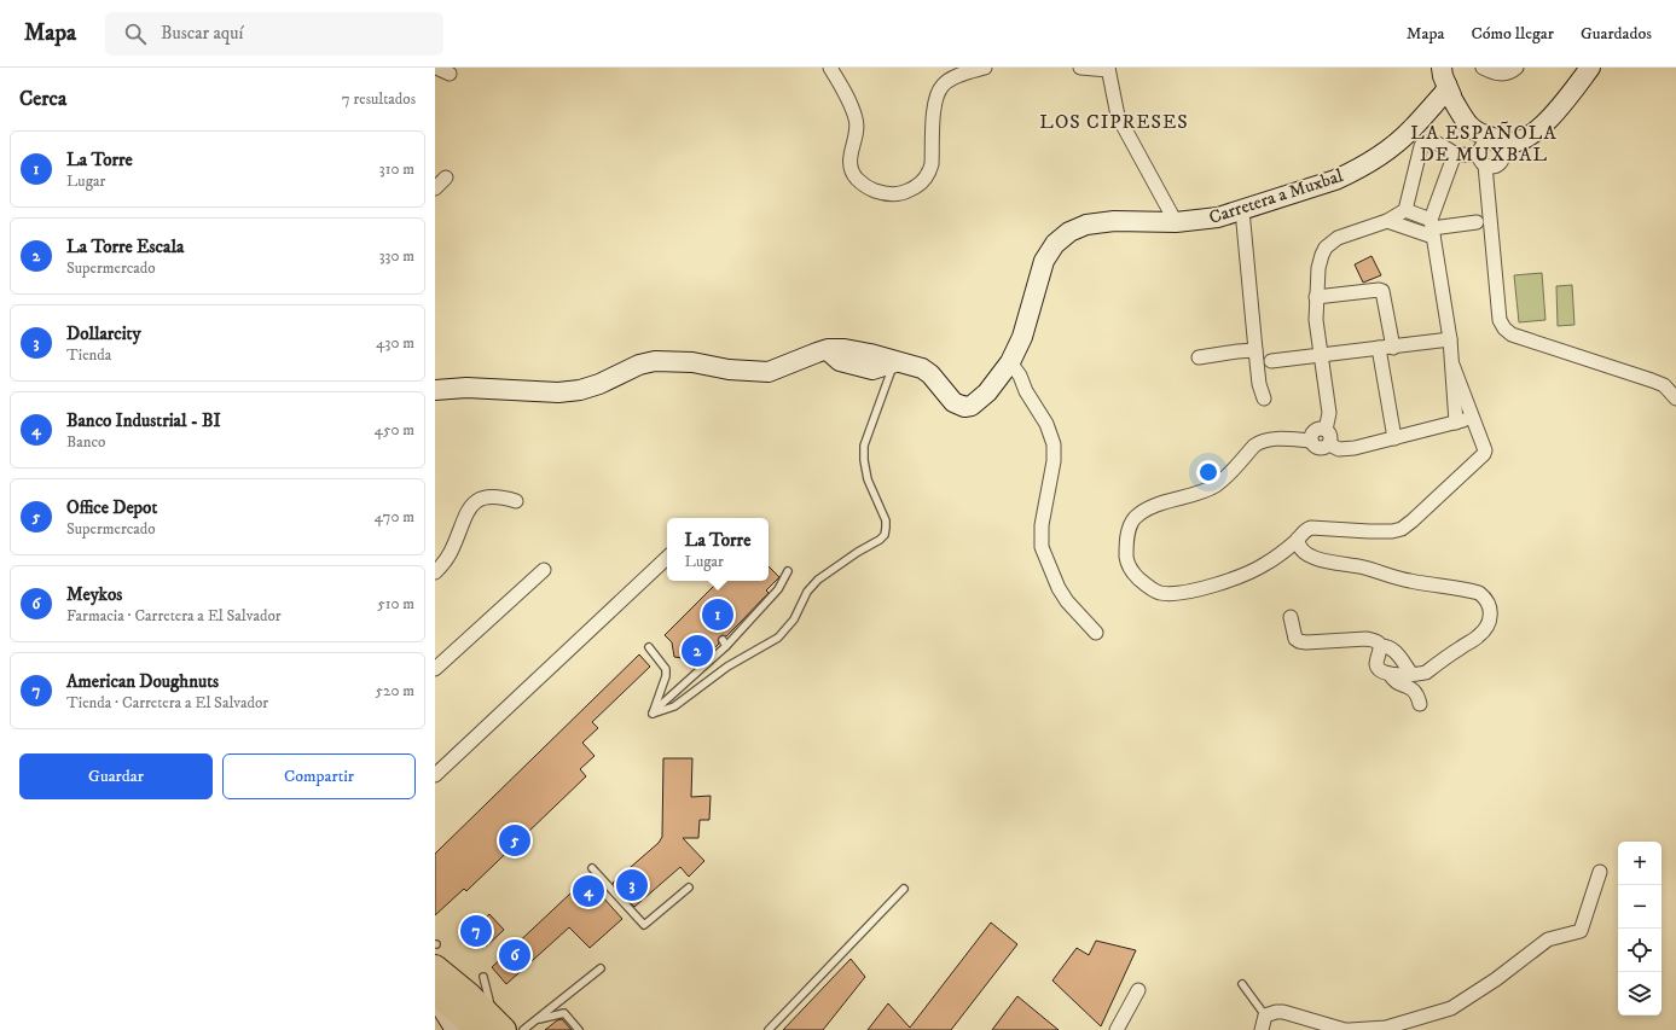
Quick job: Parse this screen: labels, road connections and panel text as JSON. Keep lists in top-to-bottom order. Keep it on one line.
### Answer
{"streets":{"street":["Carretera a Muxbal"]},"districts":["LOS CIPRESES","LA ESPAÑOLA DE MUXBAL"],"page":{"header":"Mapa","search":"Buscar aquí","nav":["Mapa","Cómo llegar","Guardados"],"heading":["Cerca","7 resultados"],"list":[{"mark":"1","name":"La Torre","note":"Lugar","value":"310 m"},{"mark":"2","name":"La Torre Escala","note":"Supermercado","value":"330 m"},{"mark":"3","name":"Dollarcity","note":"Tienda","value":"430 m"},{"mark":"4","name":"Banco Industrial - BI","note":"Banco","value":"450 m"},{"mark":"5","name":"Office Depot","note":"Supermercado","value":"470 m"},{"mark":"6","name":"Meykos","note":"Farmacia · Carretera a El Salvador","value":"510 m"},{"mark":"7","name":"American Doughnuts","note":"Tienda · Carretera a El Salvador","value":"520 m"}],"popup":["La Torre","Lugar"],"pins":["1","2","5","3","4","7","6"],"buttons":["Guardar","Compartir"],"map_buttons":["+","−"]}}
